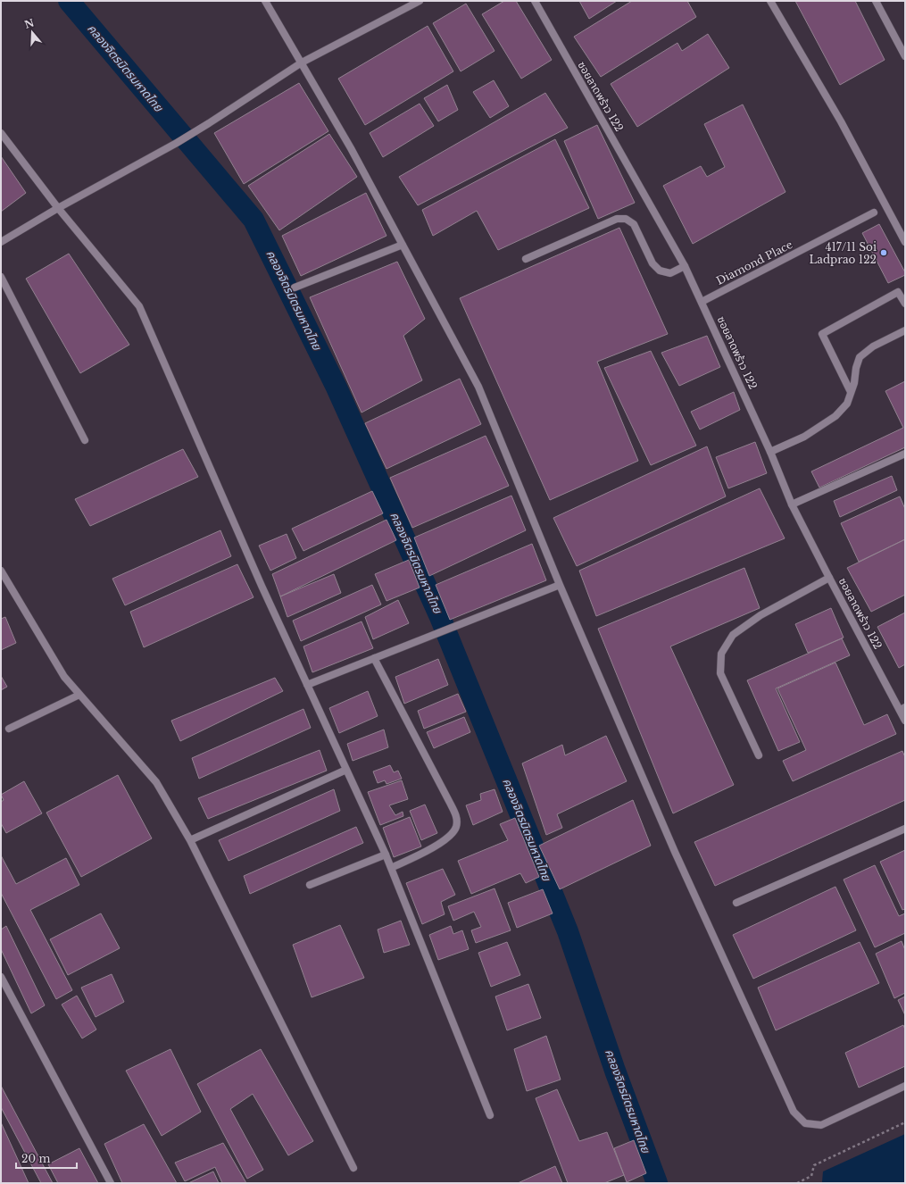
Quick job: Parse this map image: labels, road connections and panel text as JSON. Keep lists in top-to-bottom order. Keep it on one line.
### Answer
{"streets":{"street":["ซอยลาดพร้าว 122","Diamond Place"]},"crossings":[["ซอยลาดพร้าว 122","Diamond Place"]],"water":["คลองจิตรมิตรมหาดไทย"],"places":["417/11 Soi Ladprao 122"],"scale_bar":"20 m","north":"top"}
